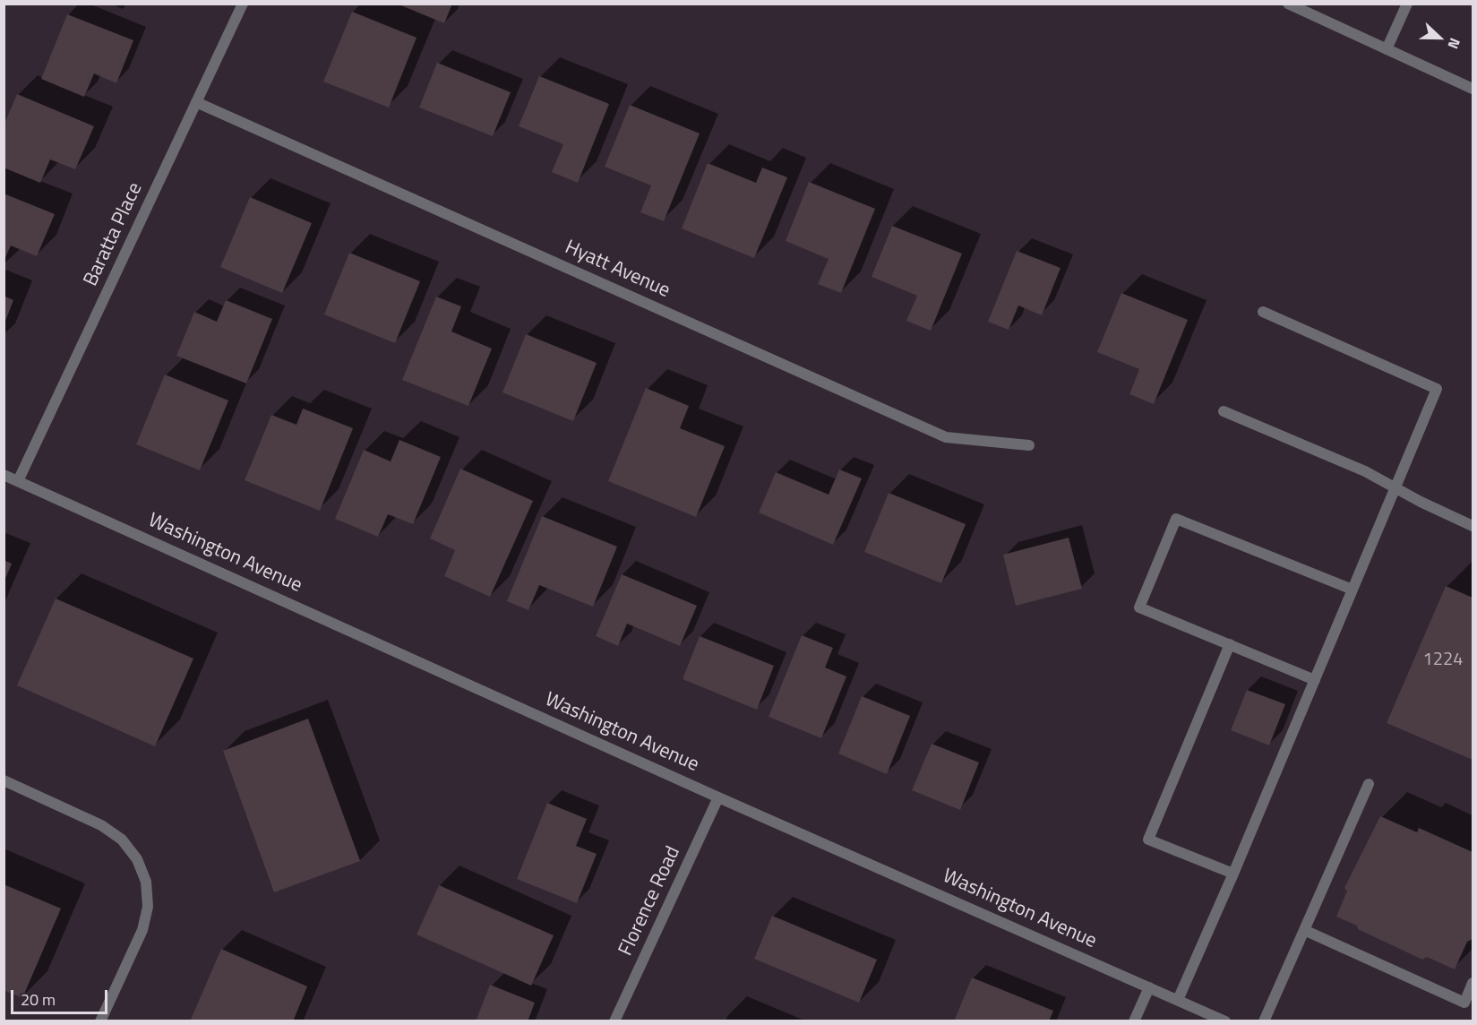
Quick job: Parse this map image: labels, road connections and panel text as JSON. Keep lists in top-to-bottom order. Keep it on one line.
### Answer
{"streets":{"street":["Baratta Place","Hyatt Avenue","Washington Avenue","Florence Road"]},"crossings":[["Baratta Place","Hyatt Avenue"],["Baratta Place","Washington Avenue"],["Washington Avenue","Florence Road"]],"house_numbers":["1224"],"scale_bar":"20 m","north":"right"}
